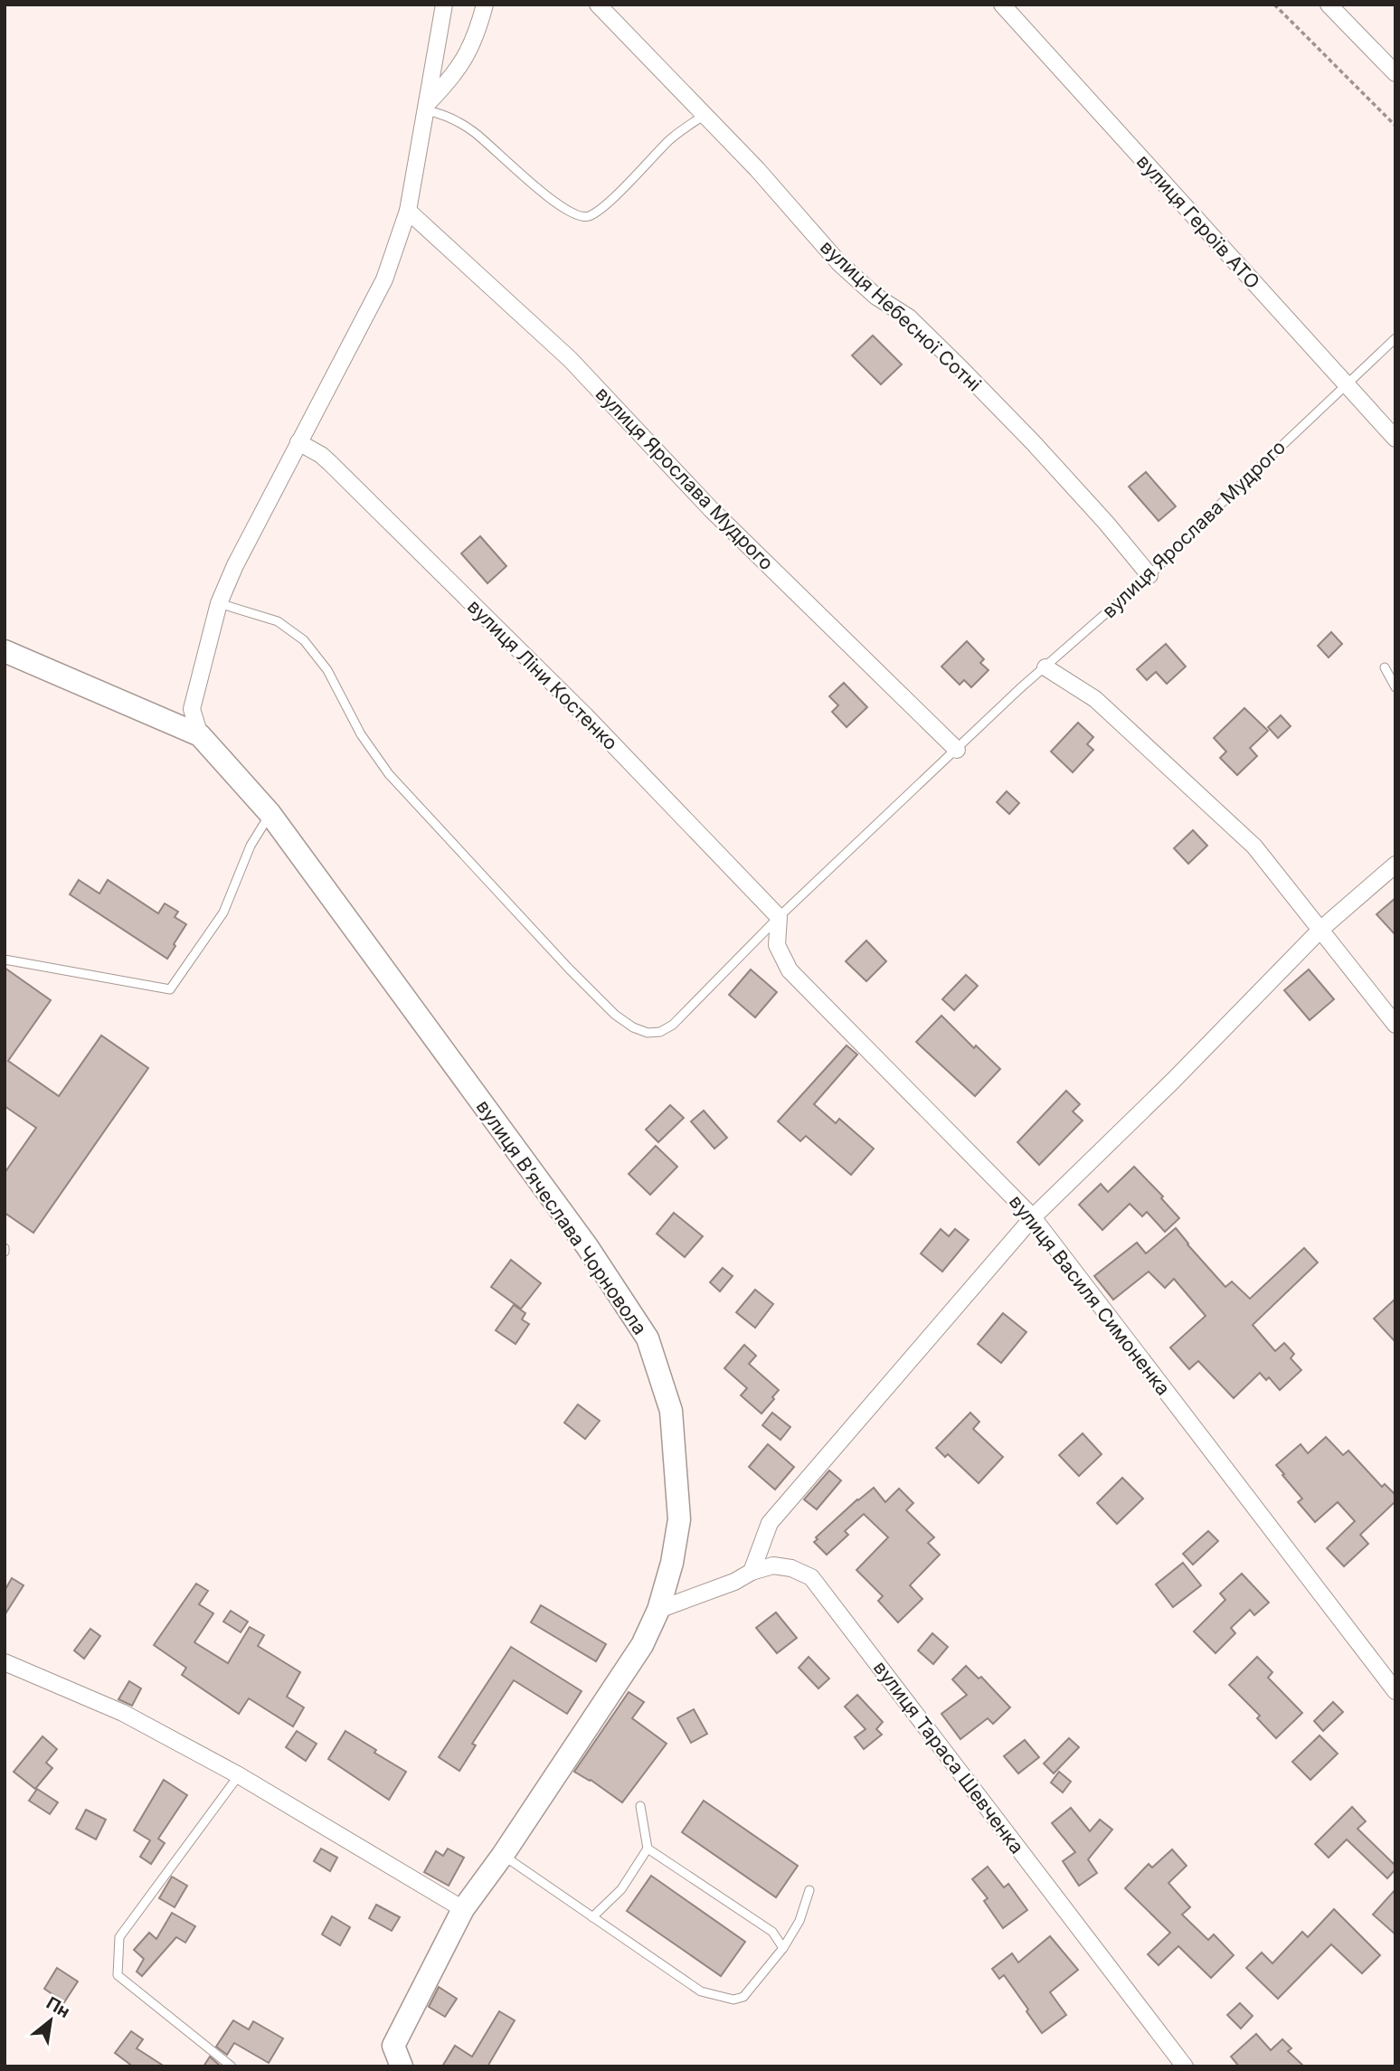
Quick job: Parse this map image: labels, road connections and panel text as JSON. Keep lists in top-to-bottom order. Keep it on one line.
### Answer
{"streets":{"street":["вулиця Героїв АТО","вулиця Небесної Сотні","вулиця Ярослава Мудрого","вулиця Ліни Костенко","вулиця Вʼячеслава Чорновола","вулиця Василя Симоненка","вулиця Тараса Шевченка"]},"crossings":[["вулиця Героїв АТО","вулиця Ярослава Мудрого"],["вулиця Небесної Сотні","вулиця Ярослава Мудрого"],["вулиця Ярослава Мудрого","вулиця Ліни Костенко"],["вулиця Ярослава Мудрого","вулиця Василя Симоненка"],["вулиця Ліни Костенко","вулиця Василя Симоненка"],["вулиця Вʼячеслава Чорновола","вулиця Тараса Шевченка"]],"north":"top right"}
